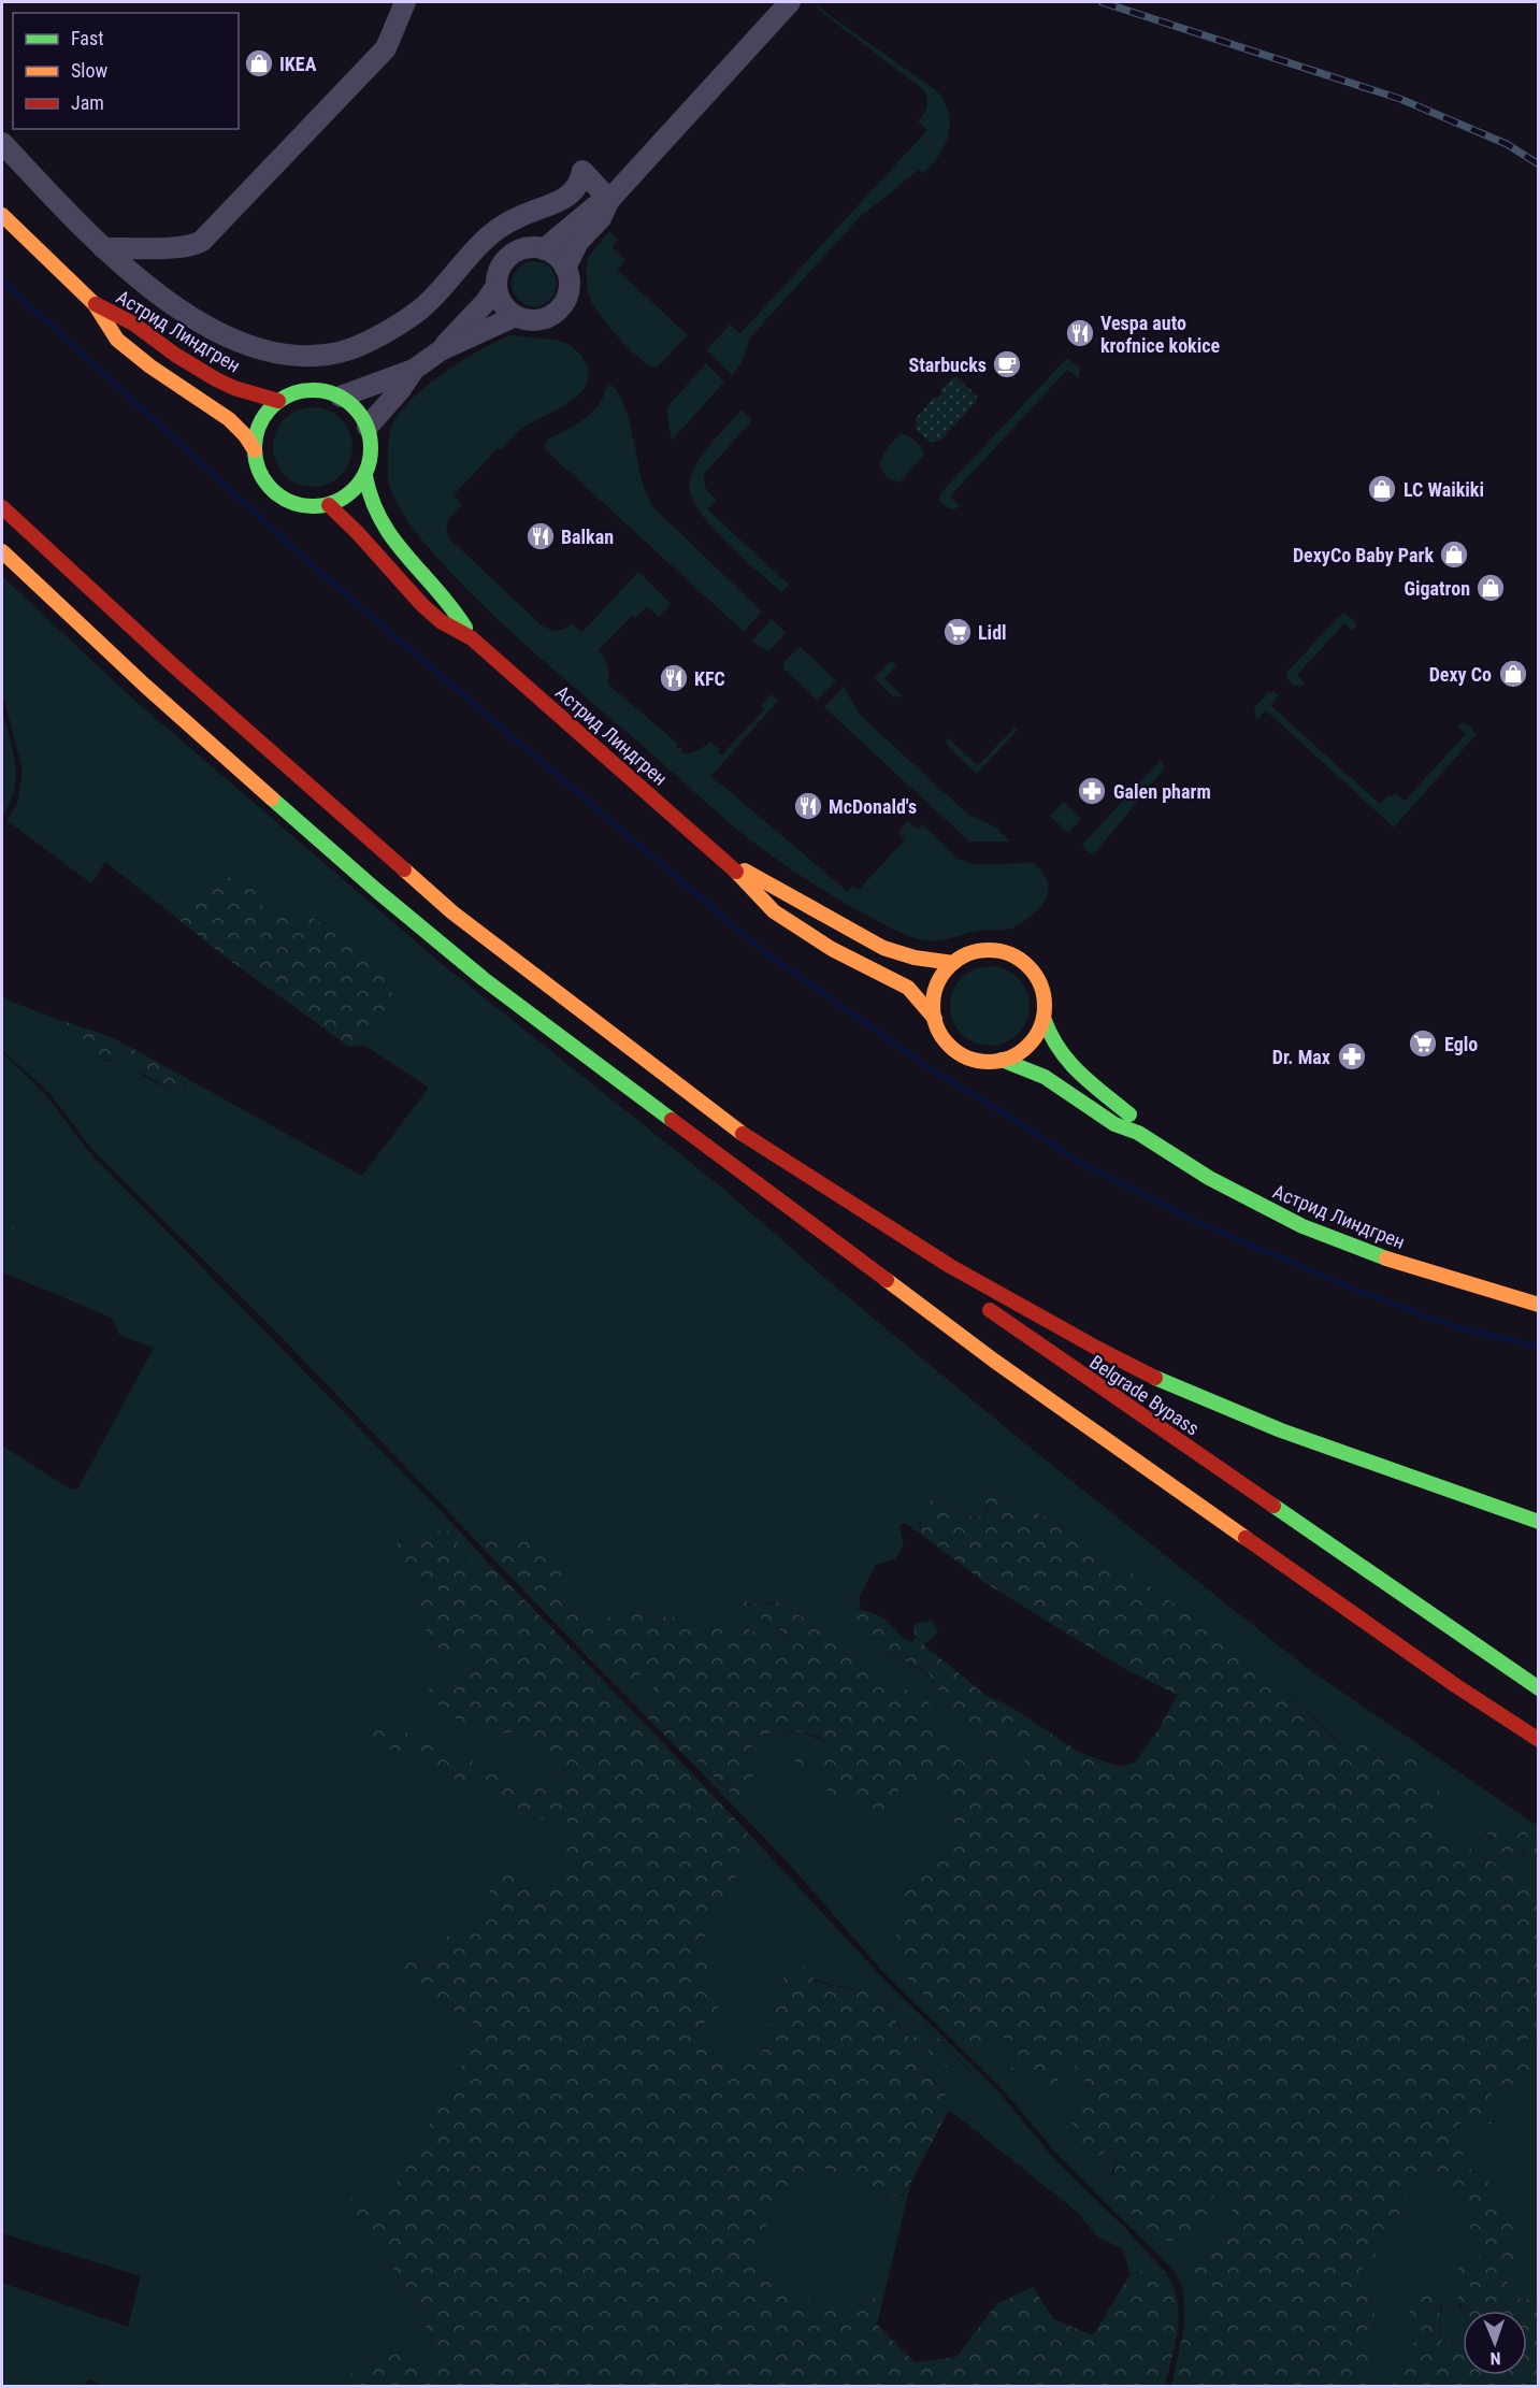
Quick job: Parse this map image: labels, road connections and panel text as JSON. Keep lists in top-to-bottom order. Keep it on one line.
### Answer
{"streets":{"main road":["Астрид Линдгрен","Belgrade Bypass"]},"places":{"shop":["IKEA","LC Waikiki","DexyCo Baby Park","Gigatron","Dexy Co"],"restaurant":["Vespa auto krofnice kokice","Balkan","KFC","McDonald's"],"cafe":["Starbucks"],"supermarket":["Lidl","Eglo"],"pharmacy":["Galen pharm","Dr. Max"]},"legend":["Fast","Slow","Jam"],"north":"bottom"}
